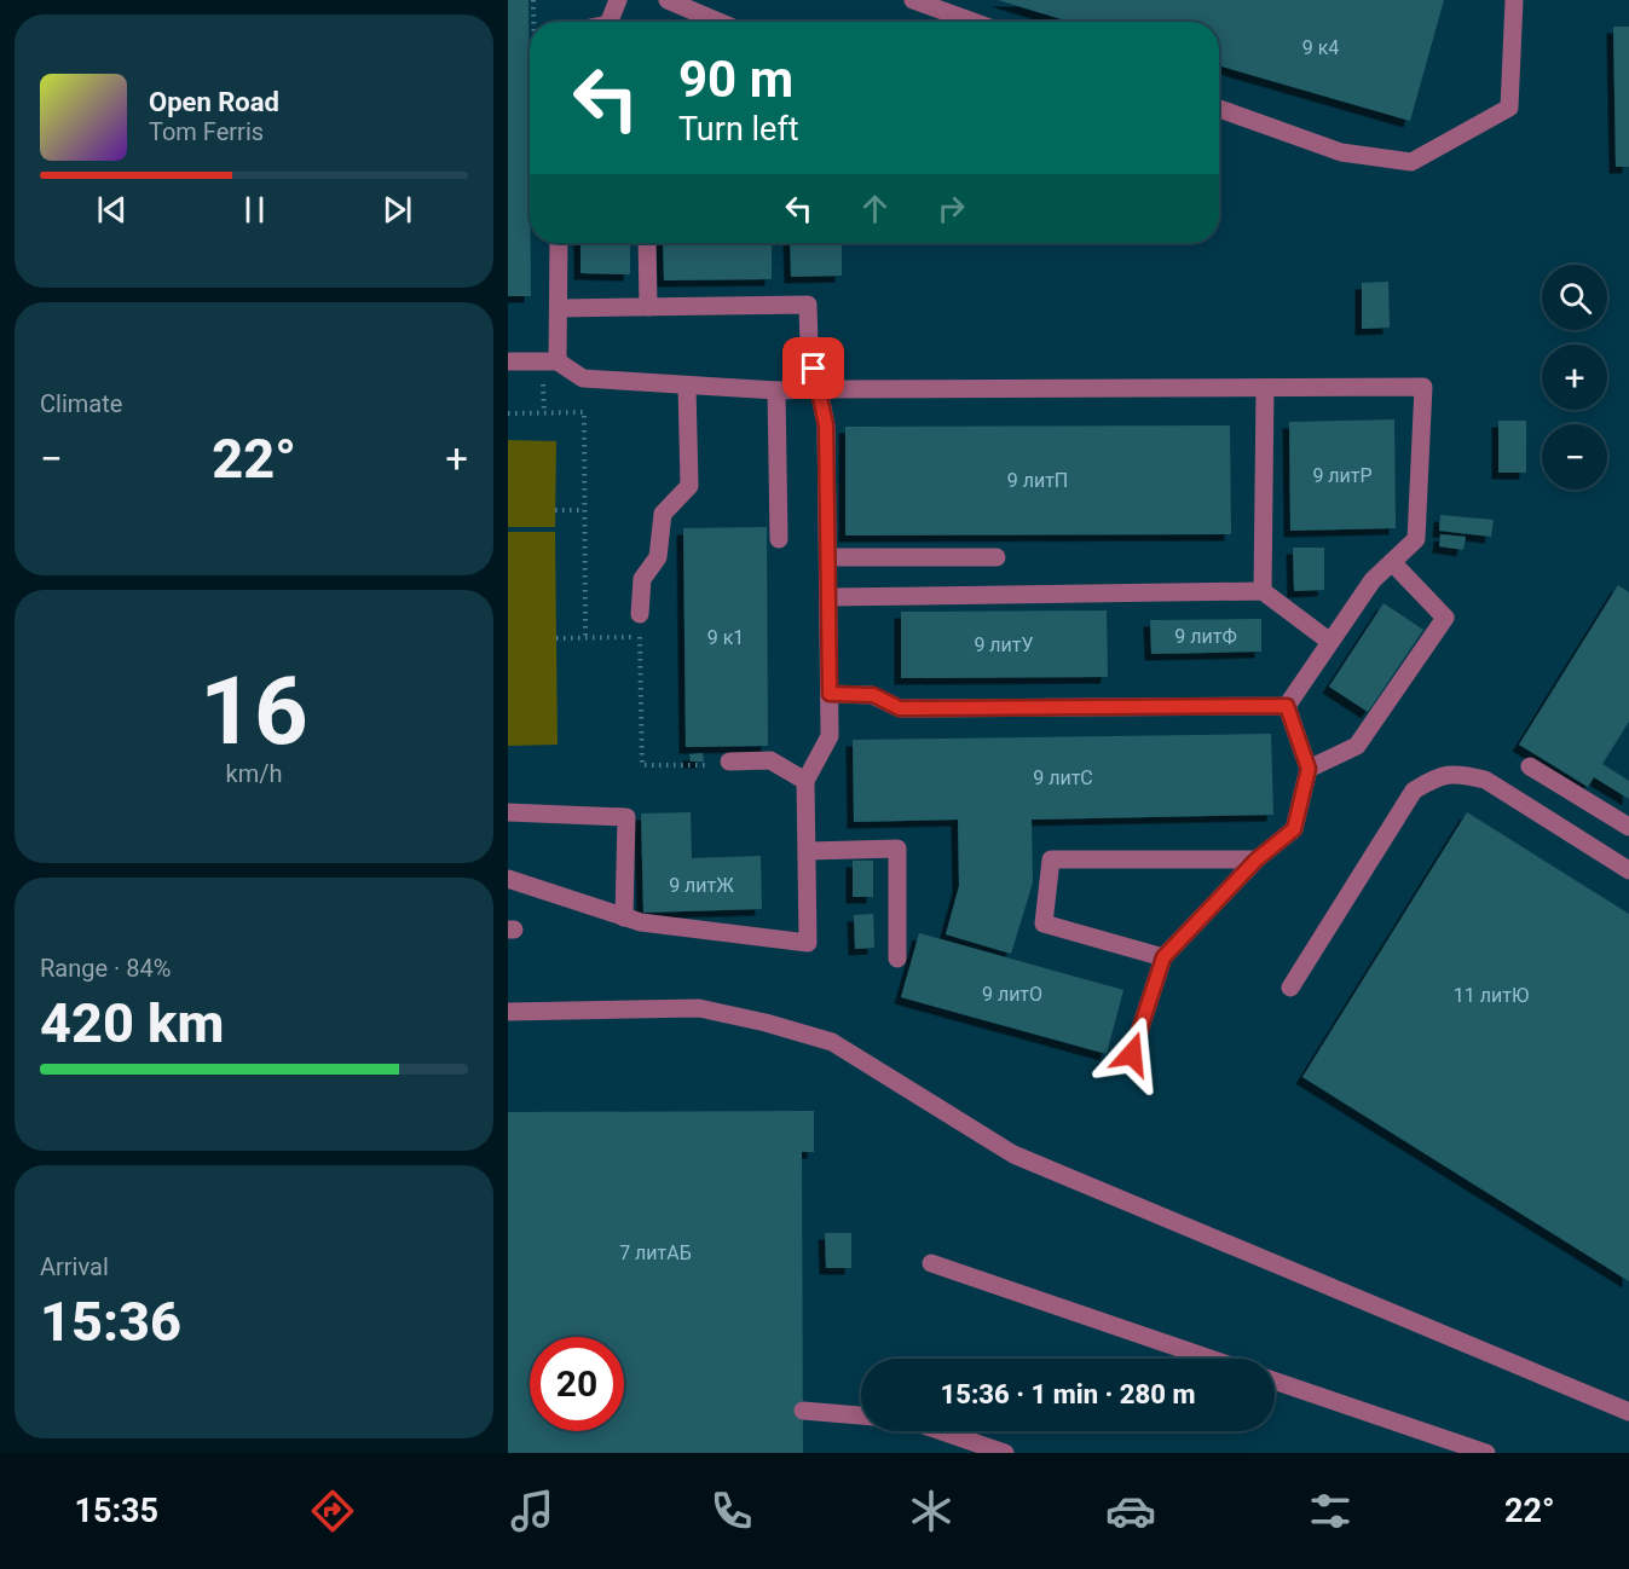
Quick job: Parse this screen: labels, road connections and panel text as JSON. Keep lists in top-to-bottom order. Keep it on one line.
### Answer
{"house_numbers":["9 к4","9 литР","9 литП","9 литФ","9 к1","9 литУ","9 литС","9 литЖ","9 литО","11 литЮ","7 литАБ"],"page":{"turn":["90 m","Turn left"],"song":["Open Road","Tom Ferris"],"map_buttons":["+","−"],"tile":["Climate",["16","km/h"],["Range · 84%","420 km"],["Arrival","15:36"]],"heat":["−","22°","+"],"limit":"20","trip":"15:36 · 1 min · 280 m","tabs":["15:35","22°"]}}
